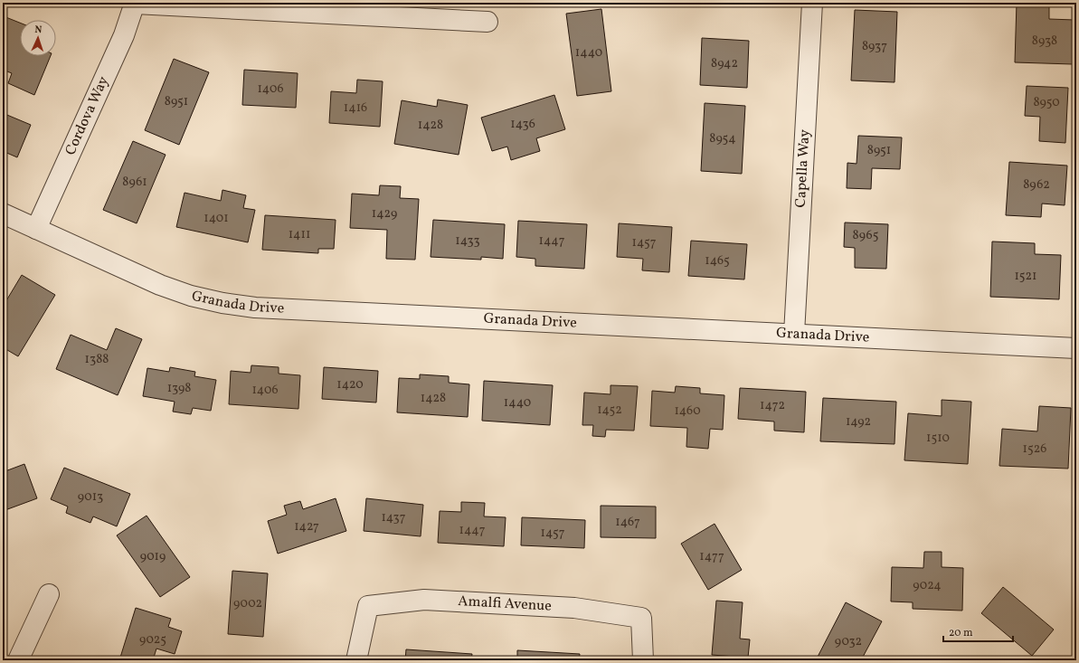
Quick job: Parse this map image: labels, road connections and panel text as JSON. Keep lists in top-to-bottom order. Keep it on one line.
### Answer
{"streets":{"street":["Cordova Way","Capella Way","Granada Drive","Amalfi Avenue"]},"crossings":[["Cordova Way","Granada Drive"],["Capella Way","Granada Drive"]],"house_numbers":["8938","8937","1440","8942","1406","8951","8950","1416","1436","1428","8954","8951","8961","8962","1429","1401","1411","8965","1433","1447","1457","1465","1521","1388","1420","1398","1406","1428","1440","1472","1452","1460","1492","1510","1526","9013","1437","1467","1427","1447","1457","9019","1477","9024","9002","9025","9032"],"scale_bar":"20 m","north":"top"}
